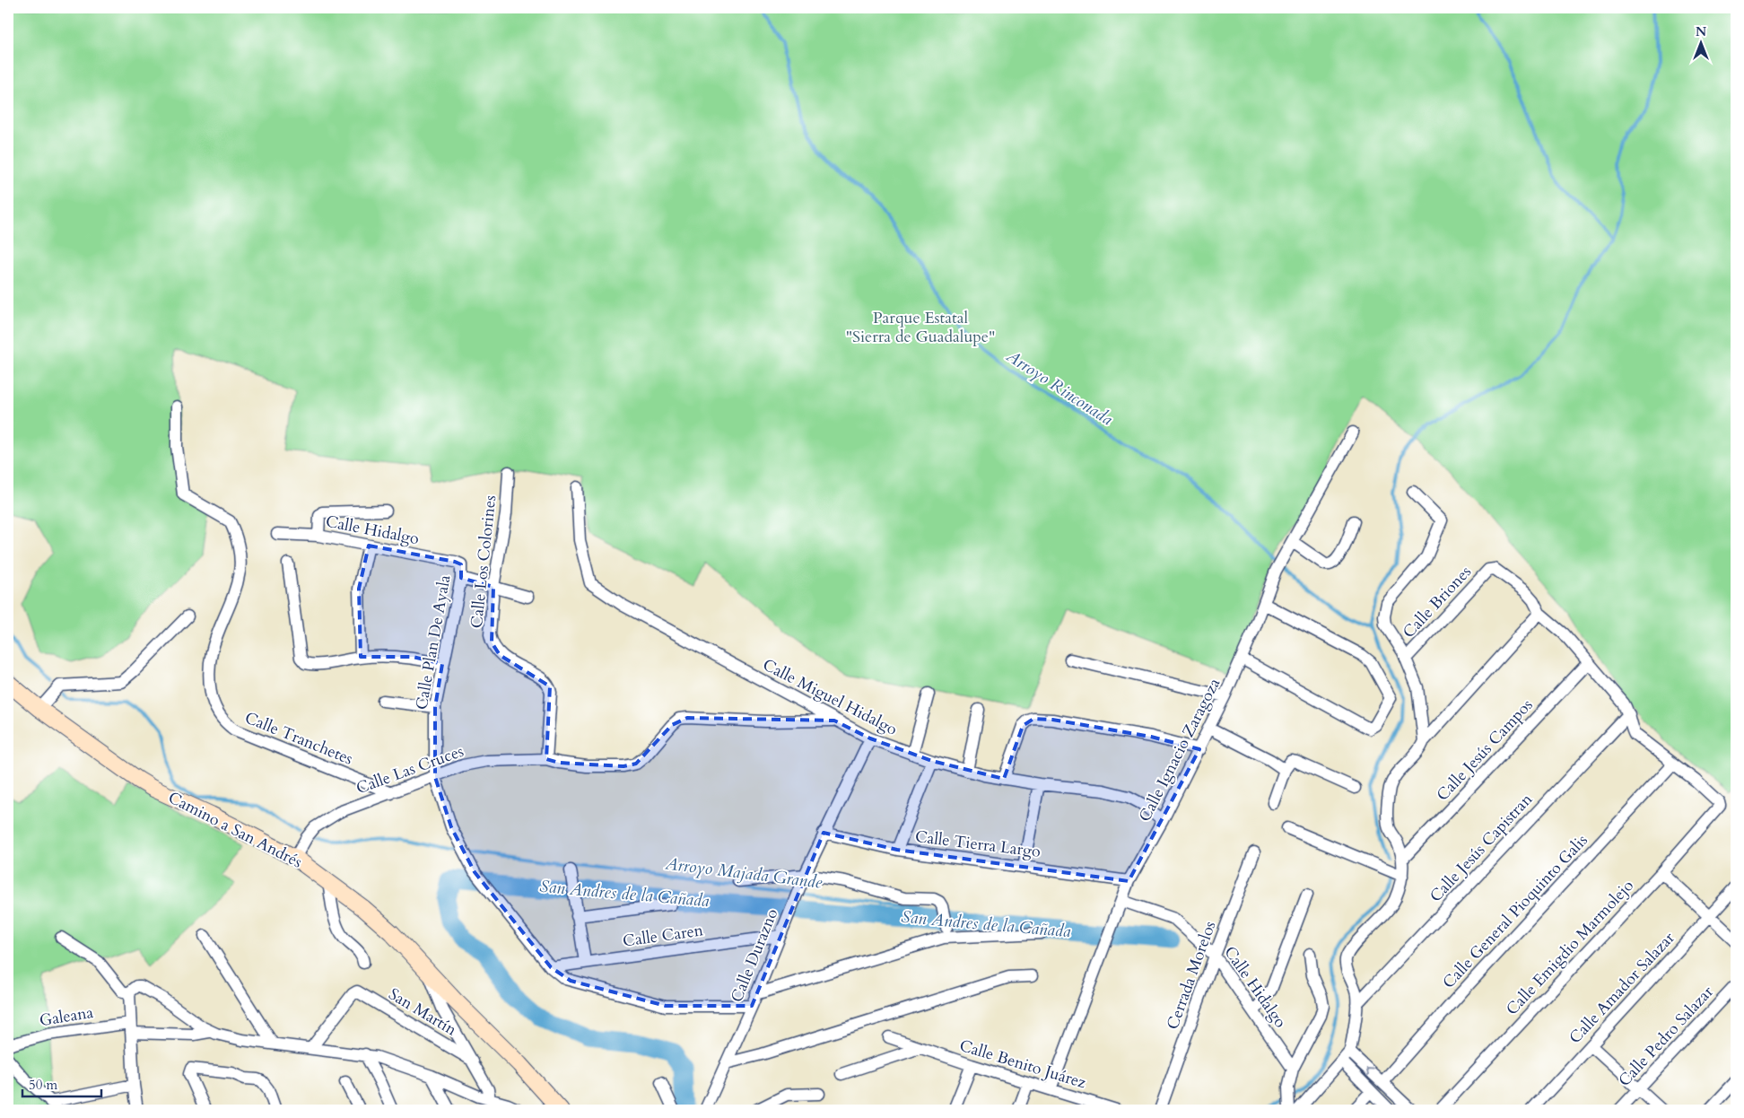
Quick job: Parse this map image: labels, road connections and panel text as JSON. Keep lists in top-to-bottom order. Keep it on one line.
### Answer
{"streets":{"street":["Calle Hidalgo","Calle Los Colorines","Calle Briones","Calle Plan De Ayala","Calle Miguel Hidalgo","Calle Tranchetes","Calle Ignacio Zaragoza","Calle Jesús Campos","Calle Las Cruces","Camino a San Andrés","Calle Tierra Largo","Calle Jesús Capistran","Calle General Pioquinto Galis","Calle Caren","Calle Emigdio Marmolejo","Calle Durazno","Cerrada Morelos","Calle Amador Salazar","San Martín","Galeana","Calle Pedro Salazar","Calle Benito Juárez"]},"crossings":[["Calle Hidalgo","Calle Plan De Ayala"],["Calle Hidalgo","Calle Ignacio Zaragoza"],["Calle Hidalgo","Cerrada Morelos"],["Calle Los Colorines","Calle Las Cruces"],["Calle Plan De Ayala","Calle Las Cruces"],["Calle Plan De Ayala","Calle Caren"],["Calle Plan De Ayala","Calle Durazno"],["Calle Miguel Hidalgo","Calle Ignacio Zaragoza"],["Calle Miguel Hidalgo","Calle Las Cruces"],["Calle Miguel Hidalgo","Calle Durazno"],["Calle Tranchetes","Calle Las Cruces"],["Calle Ignacio Zaragoza","Calle Tierra Largo"],["Calle Ignacio Zaragoza","Calle Benito Juárez"],["Calle Las Cruces","Camino a San Andrés"],["Calle Tierra Largo","Calle Durazno"],["Calle General Pioquinto Galis","Calle Emigdio Marmolejo"],["Calle Caren","Calle Durazno"]],"water":["Arroyo Rinconada","Arroyo Majada Grande","San Andres de la Cañada"],"parks":["Parque Estatal \"Sierra de Guadalupe\""],"scale_bar":"50 m","north":"top"}
